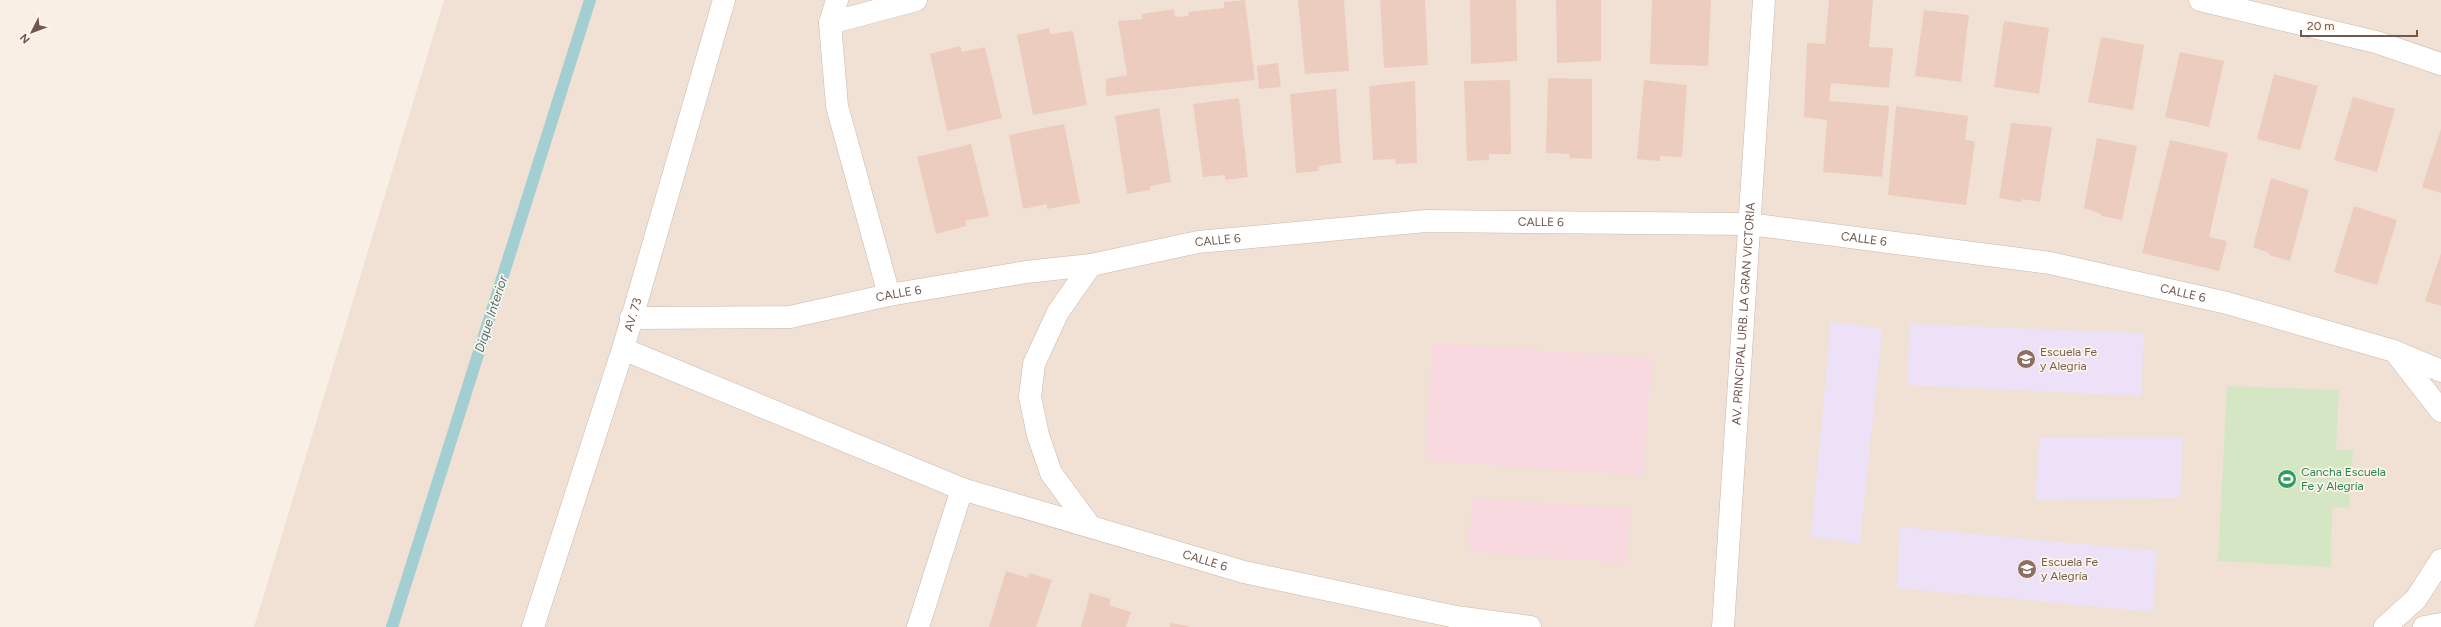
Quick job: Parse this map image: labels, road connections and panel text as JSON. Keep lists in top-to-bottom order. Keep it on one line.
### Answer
{"streets":{"street":["CALLE 6","AV. PRINCIPAL URB. LA GRAN VICTORIA","AV. 73"]},"crossings":[["CALLE 6","AV. PRINCIPAL URB. LA GRAN VICTORIA"],["CALLE 6","AV. 73"]],"water":["Dique Interior"],"places":{"school or university":["Escuela Fe y Alegria","Escuela Fe y Alegría"],"sports":["Cancha Escuela Fe y Alegría"]},"scale_bar":"20 m","north":"bottom left"}
